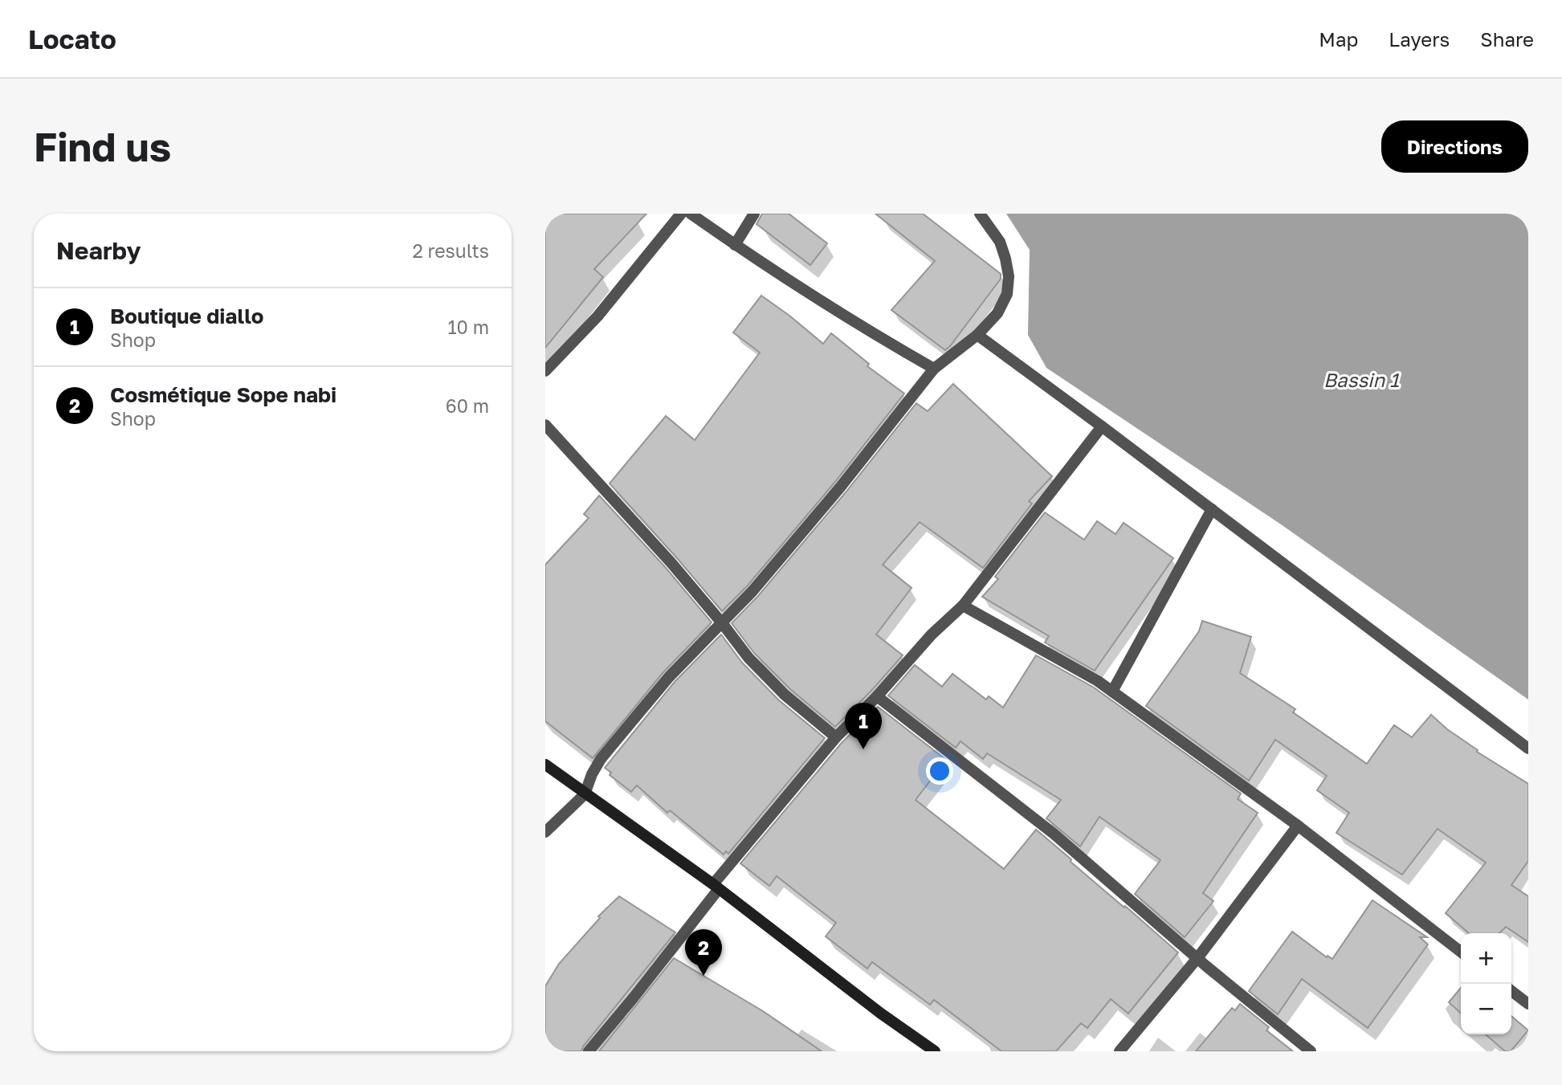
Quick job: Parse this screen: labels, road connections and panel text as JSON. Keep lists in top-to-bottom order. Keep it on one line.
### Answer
{"water":["Bassin 1"],"page":{"header":"Locato","nav":["Map","Layers","Share"],"buttons":"Directions","title":"Find us","heading":["Nearby","2 results"],"list":[{"mark":"1","name":"Boutique diallo","note":"Shop","value":"10 m"},{"mark":"2","name":"Cosmétique Sope nabi","note":"Shop","value":"60 m"}],"pins":["1","2"],"map_buttons":["+","−"]}}
